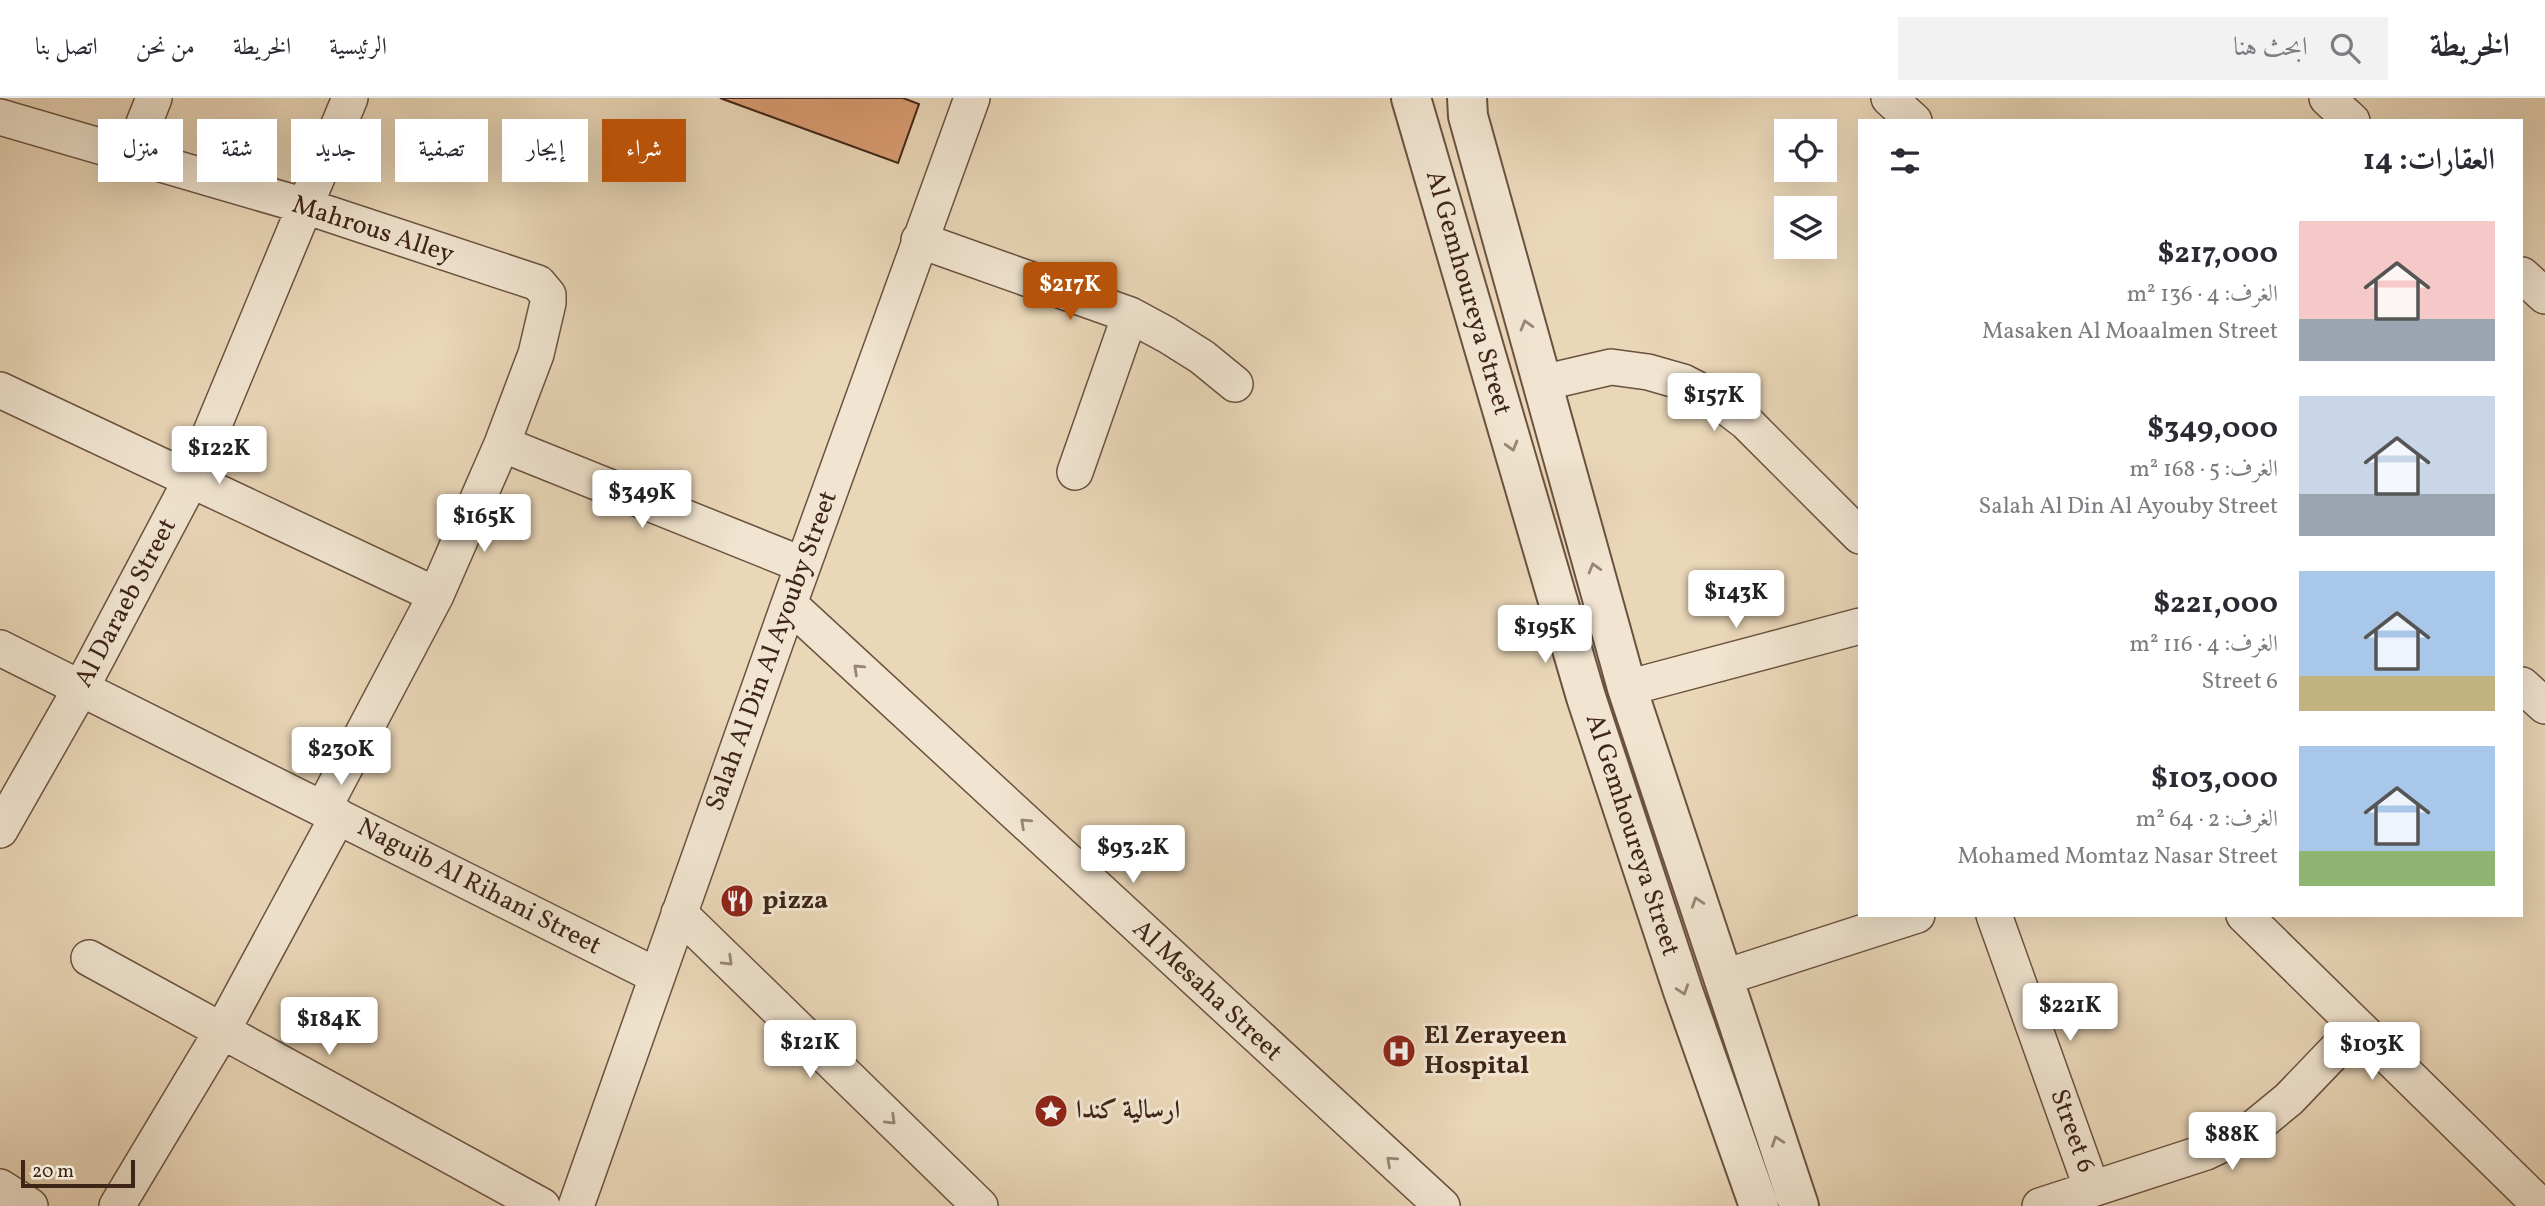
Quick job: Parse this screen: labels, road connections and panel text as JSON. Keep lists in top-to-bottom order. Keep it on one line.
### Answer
{"streets":{"street":["Mahrous Alley","Al Gemhoureya Street","Al Daraeb Street","Salah Al Din Al Ayouby Street","Naguib Al Rihani Street","Al Mesaha Street","Street 6"]},"crossings":[["Mahrous Alley","Al Daraeb Street"],["Al Daraeb Street","Naguib Al Rihani Street"],["Salah Al Din Al Ayouby Street","Naguib Al Rihani Street"],["Salah Al Din Al Ayouby Street","Al Mesaha Street"]],"places":{"restaurant":["pizza"],"hospital":["El Zerayeen Hospital"],"place":["ارسالية كندا"]},"scale_bar":"20 m","page":{"header":"الخريطة","search":"ابحث هنا","nav":["الرئيسية","الخريطة","من نحن","اتصل بنا"],"chip":["شراء","إيجار","تصفية","جديد","شقة","منزل"],"heading":"العقارات: 14","list":[{"name":"$217,000","note":"الغرف: 4 · 136 m² · Masaken Al Moaalmen Street"},{"name":"$349,000","note":"الغرف: 5 · 168 m² · Salah Al Din Al Ayouby Street"},{"name":"$221,000","note":"الغرف: 4 · 116 m² · Street 6"},{"name":"$103,000","note":"الغرف: 2 · 64 m² · Mohamed Momtaz Nasar Street"}],"price":["$217K","$157K","$122K","$349K","$165K","$143K","$195K","$230K","$93.2K","$221K","$184K","$121K","$103K","$88K"],"scale":"20 m"}}
